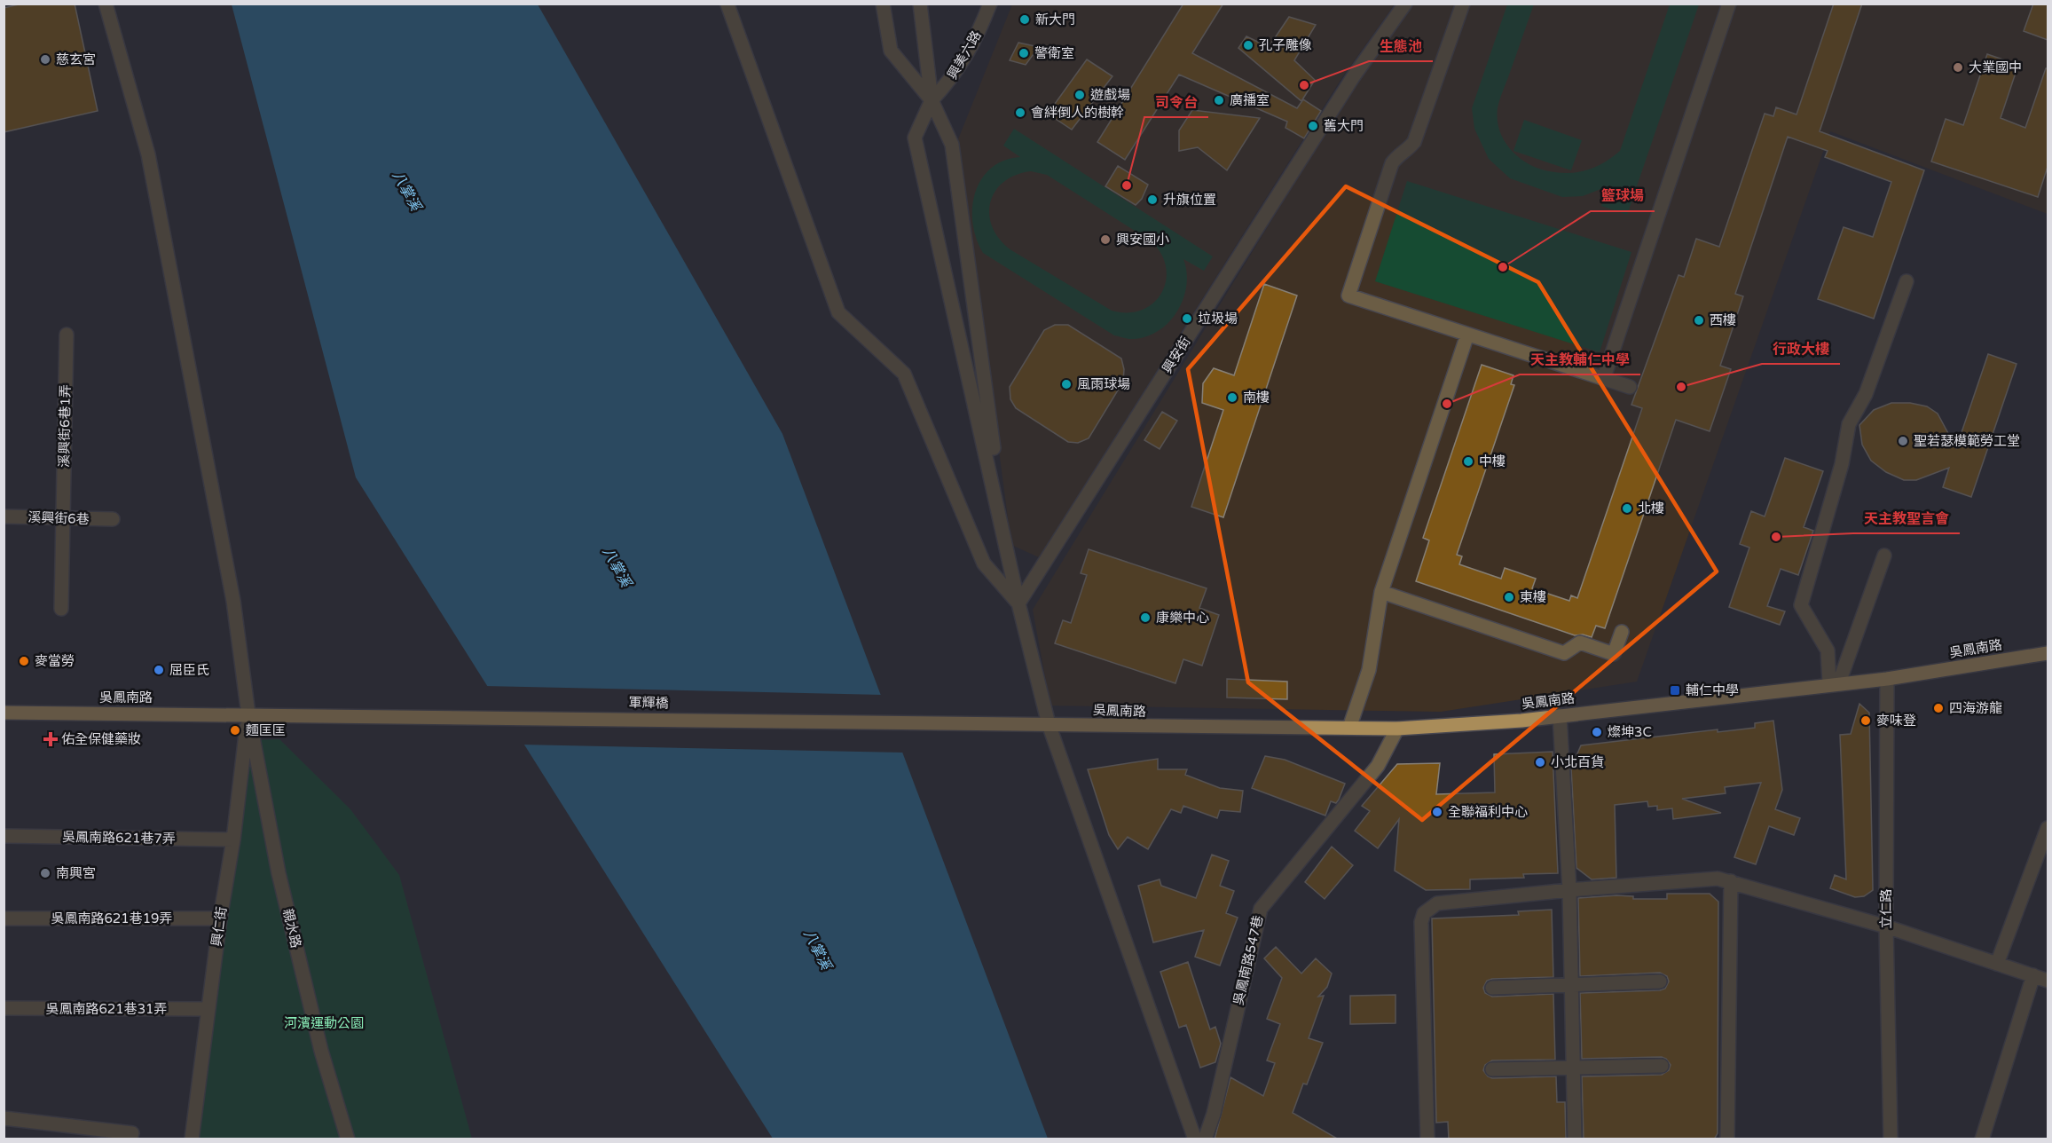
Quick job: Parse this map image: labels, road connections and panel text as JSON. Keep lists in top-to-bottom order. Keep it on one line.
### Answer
{"streets":{"main road":["吳鳳南路","軍輝橋"],"street":["興美六路","興安街","溪興街6巷1弄","溪興街6巷","吳鳳南路621巷7弄","立仁路","吳鳳南路621巷19弄","興仁街","親水路","吳鳳南路547巷","吳鳳南路621巷31弄"]},"crossings":[["溪興街6巷1弄","溪興街6巷"],["吳鳳南路","軍輝橋"],["吳鳳南路","立仁路"],["吳鳳南路","興仁街"],["吳鳳南路","親水路"],["吳鳳南路","吳鳳南路547巷"],["軍輝橋","興仁街"],["軍輝橋","親水路"],["吳鳳南路621巷7弄","興仁街"],["吳鳳南路621巷19弄","興仁街"],["興仁街","親水路"],["興仁街","吳鳳南路621巷31弄"]],"water":["八掌溪"],"parks":["河濱運動公園"],"places":{"other":["新大門","孔子雕像","警衛室","慈玄宮","大業國中","生態池","遊戲場","廣播室","會絆倒人的樹幹","舊大門","司令台","升旗位置","興安國小","籃球場","垃圾場","西樓","風雨球場","行政大樓","南樓","天主教輔仁中學","聖若瑟模範勞工堂","中樓","北樓","天主教聖言會","東樓","康樂中心","麥當勞","屈臣氏","四海游龍","麥味登","麵匡匡","燦坤3C","小北百貨","全聯福利中心","南興宮"],"transit":["輔仁中學"],"health":["佑全保健藥妝"]}}
